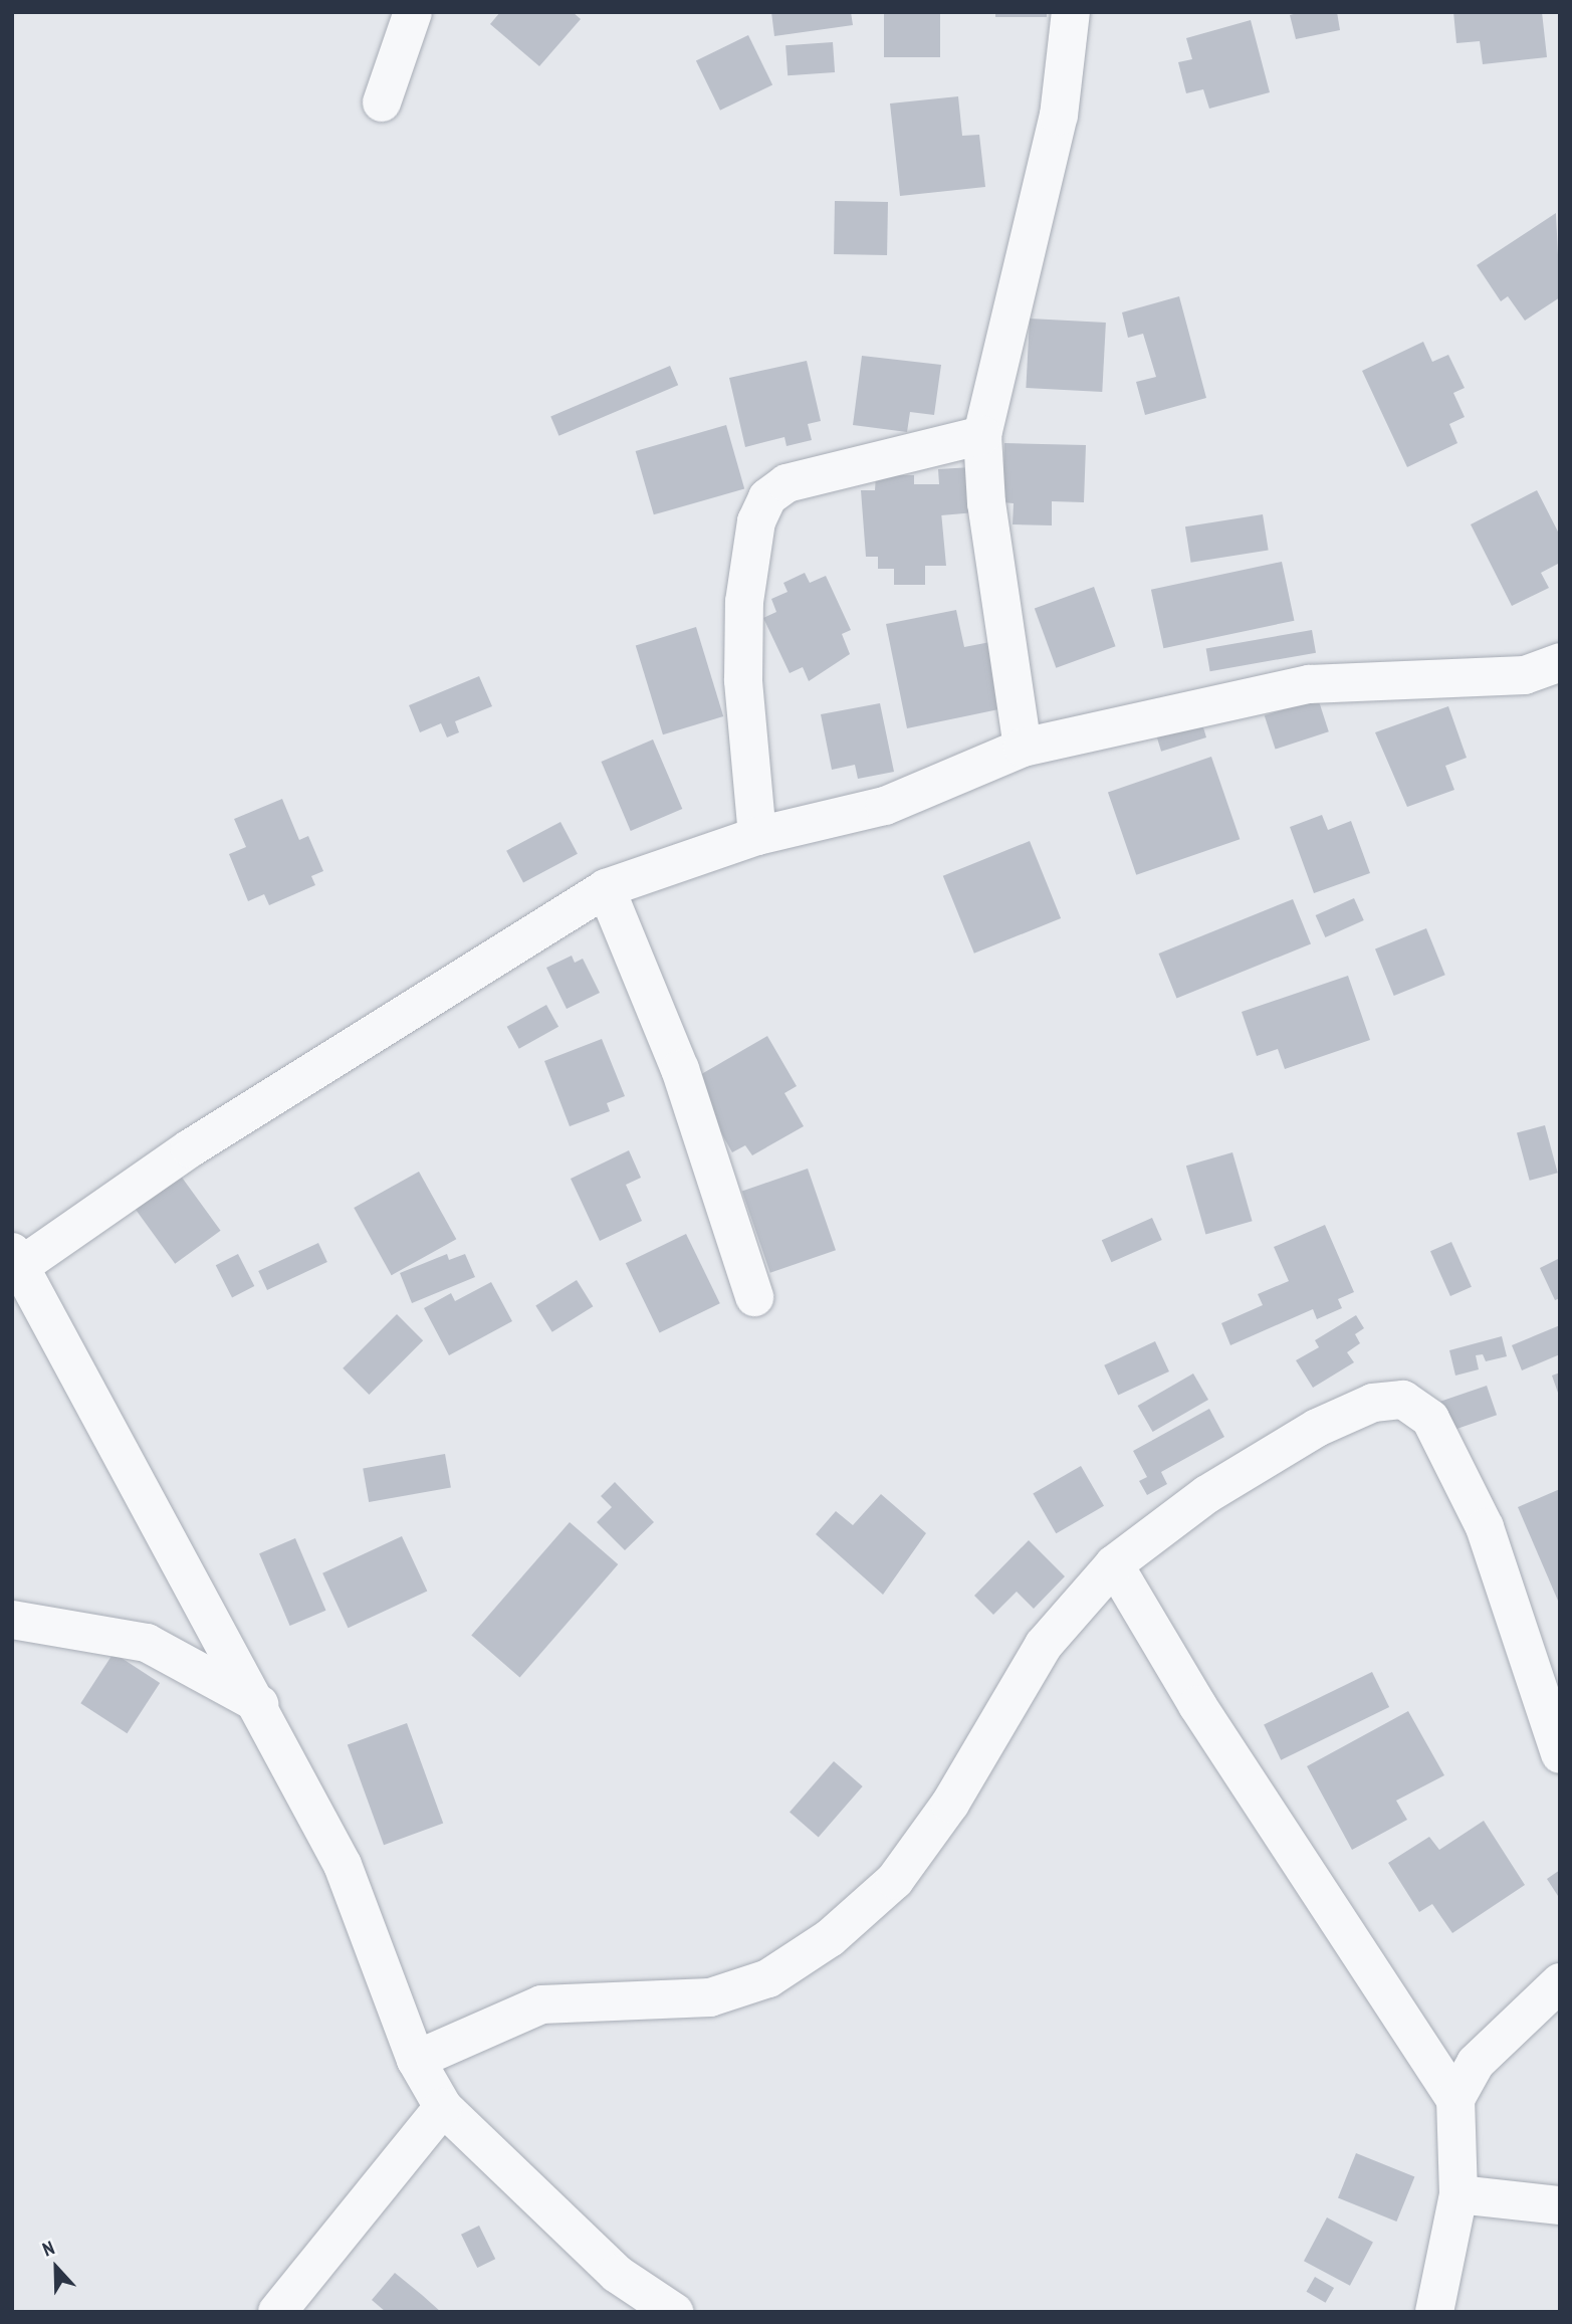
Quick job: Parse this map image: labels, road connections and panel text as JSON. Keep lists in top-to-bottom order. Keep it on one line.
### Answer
{"north":"top"}
